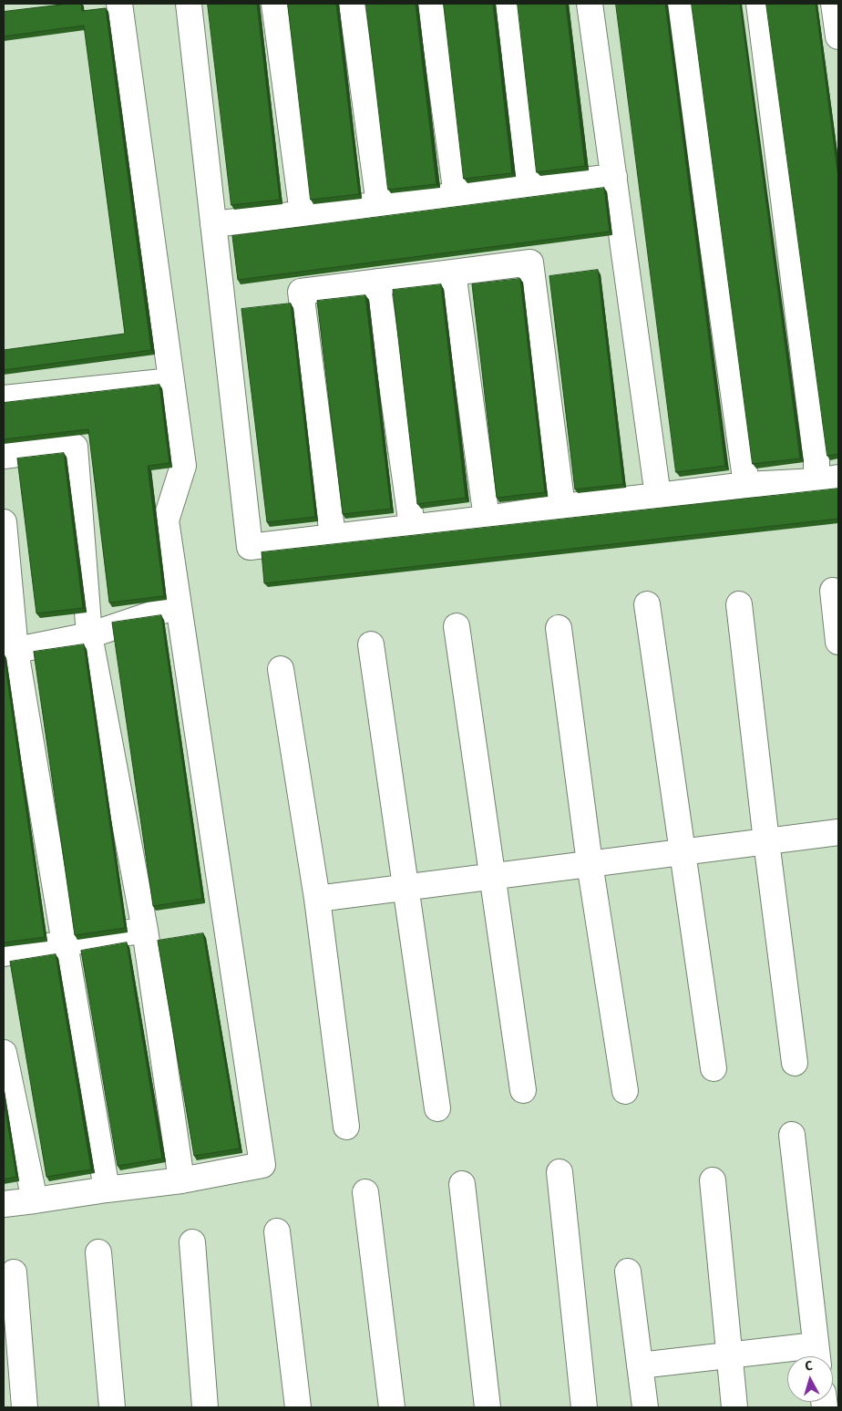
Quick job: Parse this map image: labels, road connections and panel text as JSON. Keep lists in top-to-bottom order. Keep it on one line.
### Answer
{"north":"top"}
